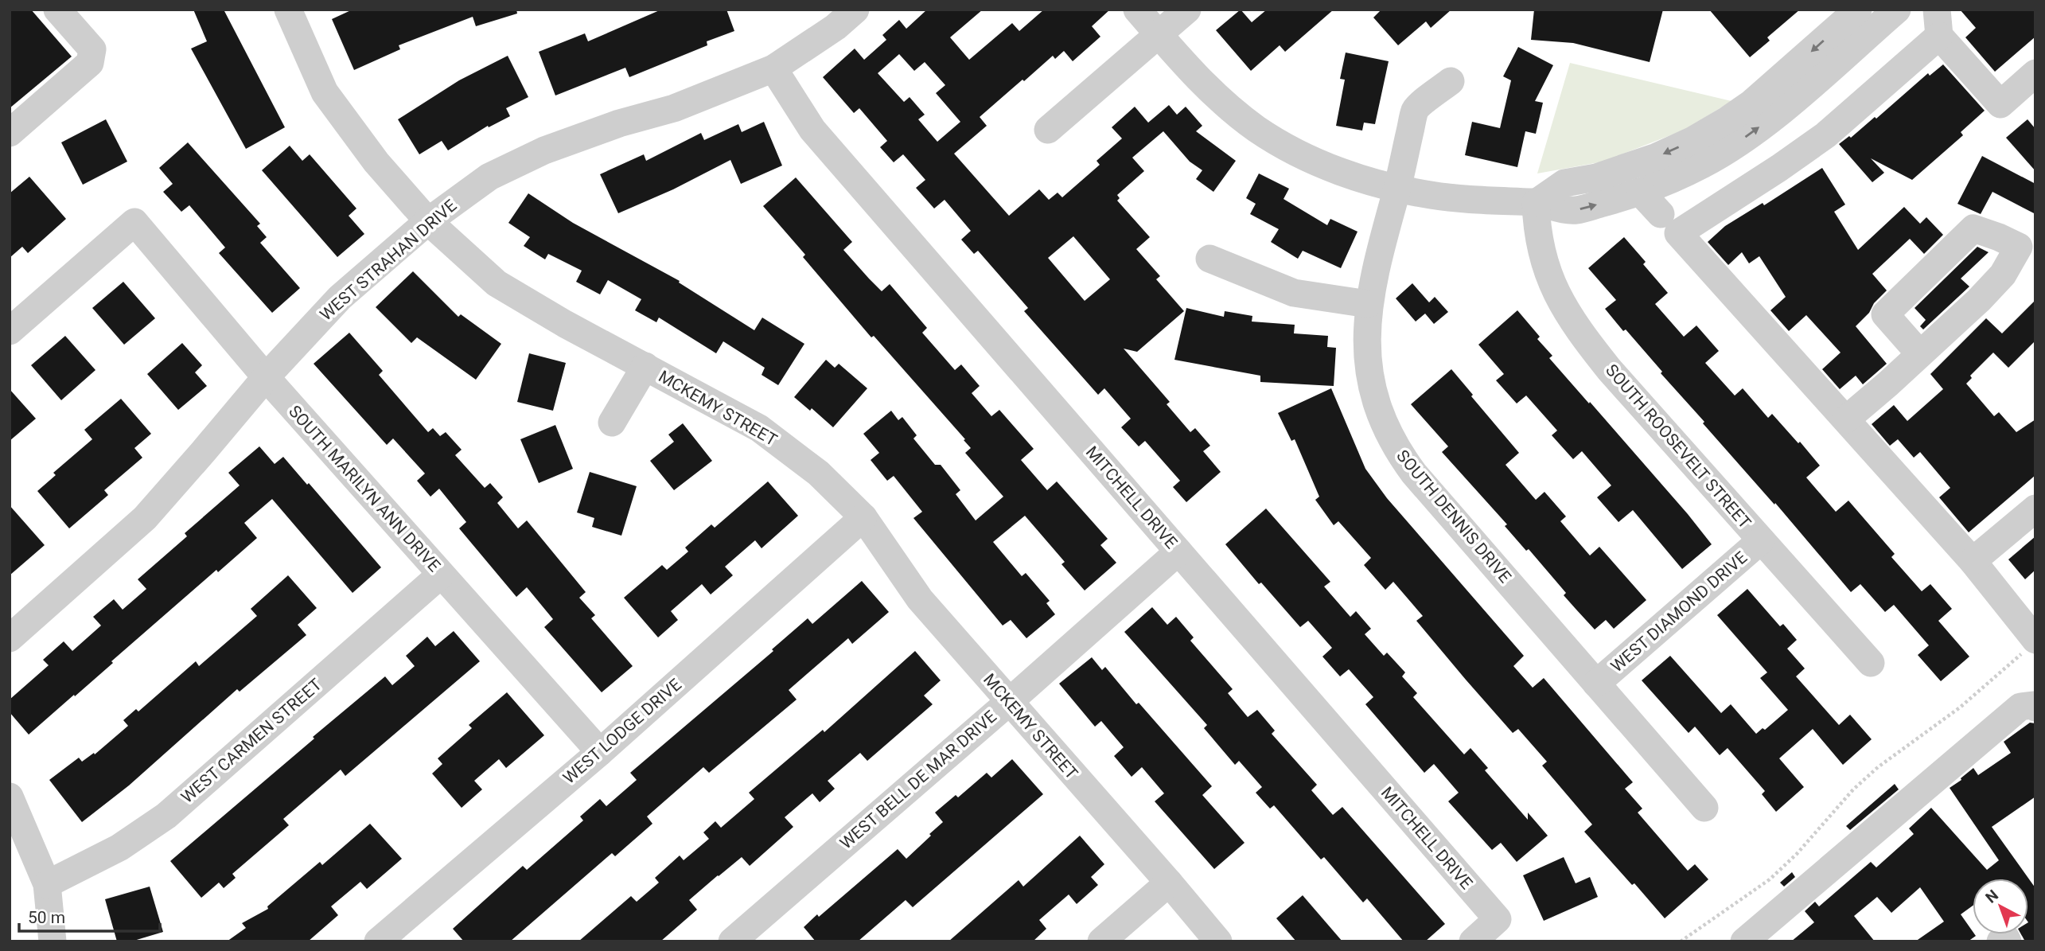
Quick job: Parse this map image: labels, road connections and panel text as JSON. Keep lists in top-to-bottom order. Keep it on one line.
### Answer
{"streets":{"street":["WEST STRAHAN DRIVE","MCKEMY STREET","SOUTH ROOSEVELT STREET","SOUTH MARILYN ANN DRIVE","MITCHELL DRIVE","SOUTH DENNIS DRIVE","WEST DIAMOND DRIVE","WEST LODGE DRIVE","WEST CARMEN STREET","WEST BELL DE MAR DRIVE"]},"crossings":[["WEST STRAHAN DRIVE","MCKEMY STREET"],["WEST STRAHAN DRIVE","SOUTH MARILYN ANN DRIVE"],["WEST STRAHAN DRIVE","MITCHELL DRIVE"],["MCKEMY STREET","WEST LODGE DRIVE"],["MCKEMY STREET","WEST BELL DE MAR DRIVE"],["SOUTH ROOSEVELT STREET","WEST DIAMOND DRIVE"],["SOUTH MARILYN ANN DRIVE","WEST LODGE DRIVE"],["SOUTH MARILYN ANN DRIVE","WEST CARMEN STREET"],["MITCHELL DRIVE","WEST BELL DE MAR DRIVE"],["SOUTH DENNIS DRIVE","WEST DIAMOND DRIVE"]],"scale_bar":"50 m","north":"top left"}
